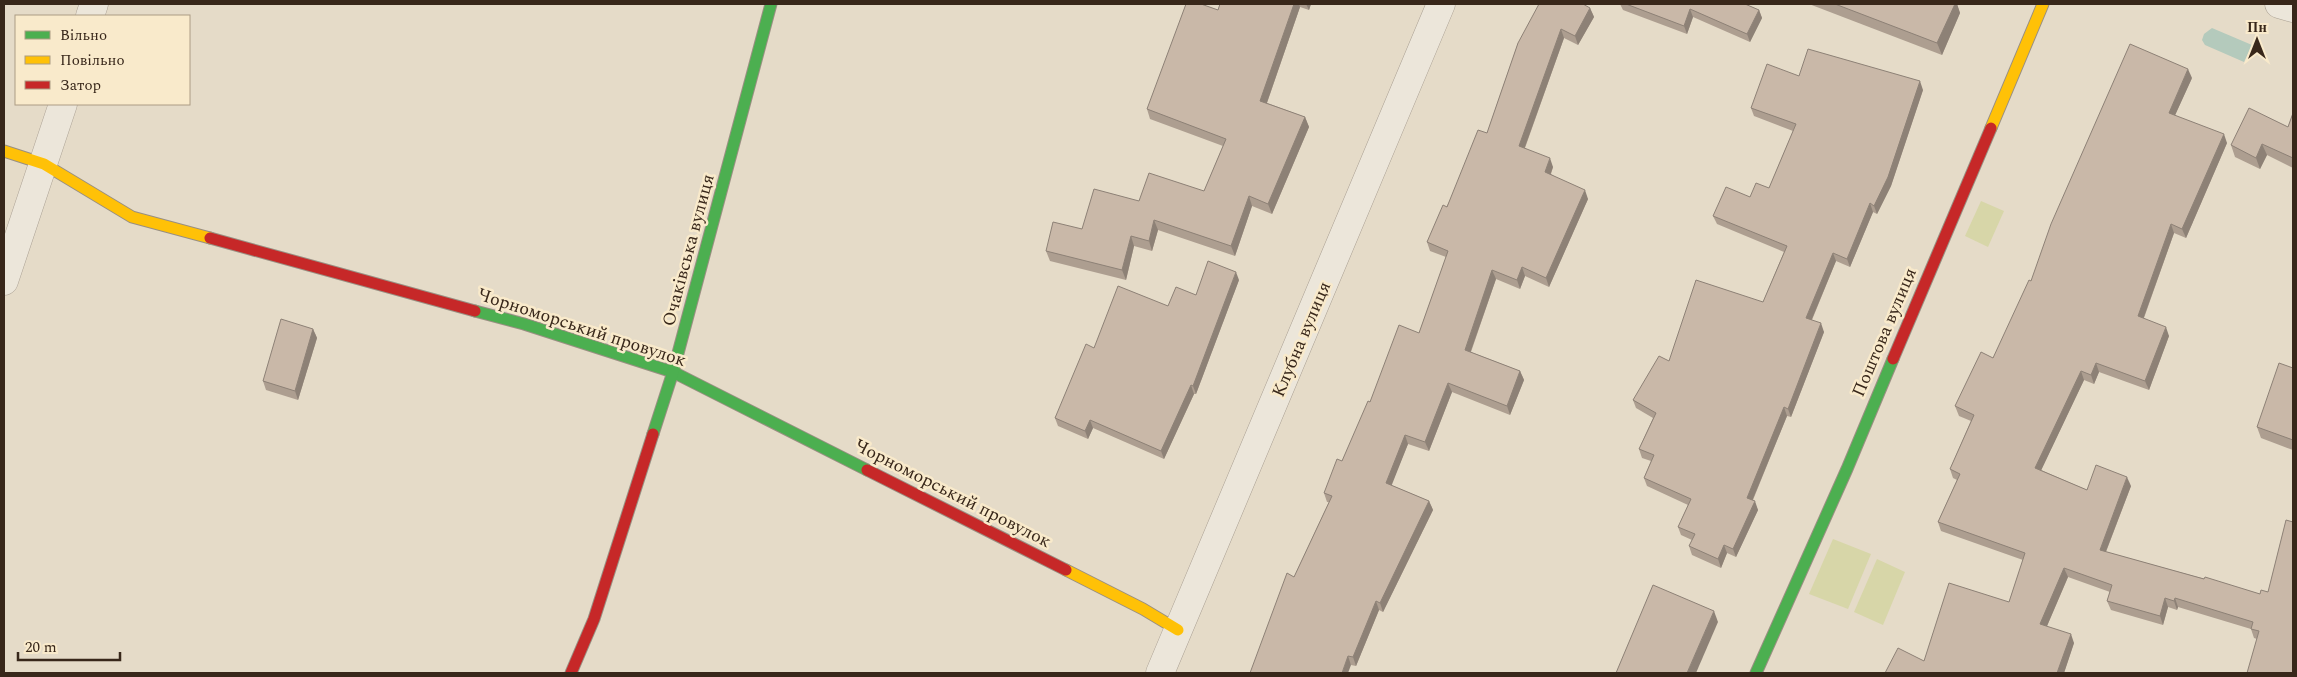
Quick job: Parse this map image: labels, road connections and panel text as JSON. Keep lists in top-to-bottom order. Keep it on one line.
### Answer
{"streets":{"street":["Очаківська вулиця","Чорноморський провулок","Поштова вулиця","Клубна вулиця"]},"crossings":[["Очаківська вулиця","Чорноморський провулок"],["Чорноморський провулок","Клубна вулиця"]],"legend":["Вільно","Повільно","Затор"],"scale_bar":"20 m","north":"top"}
